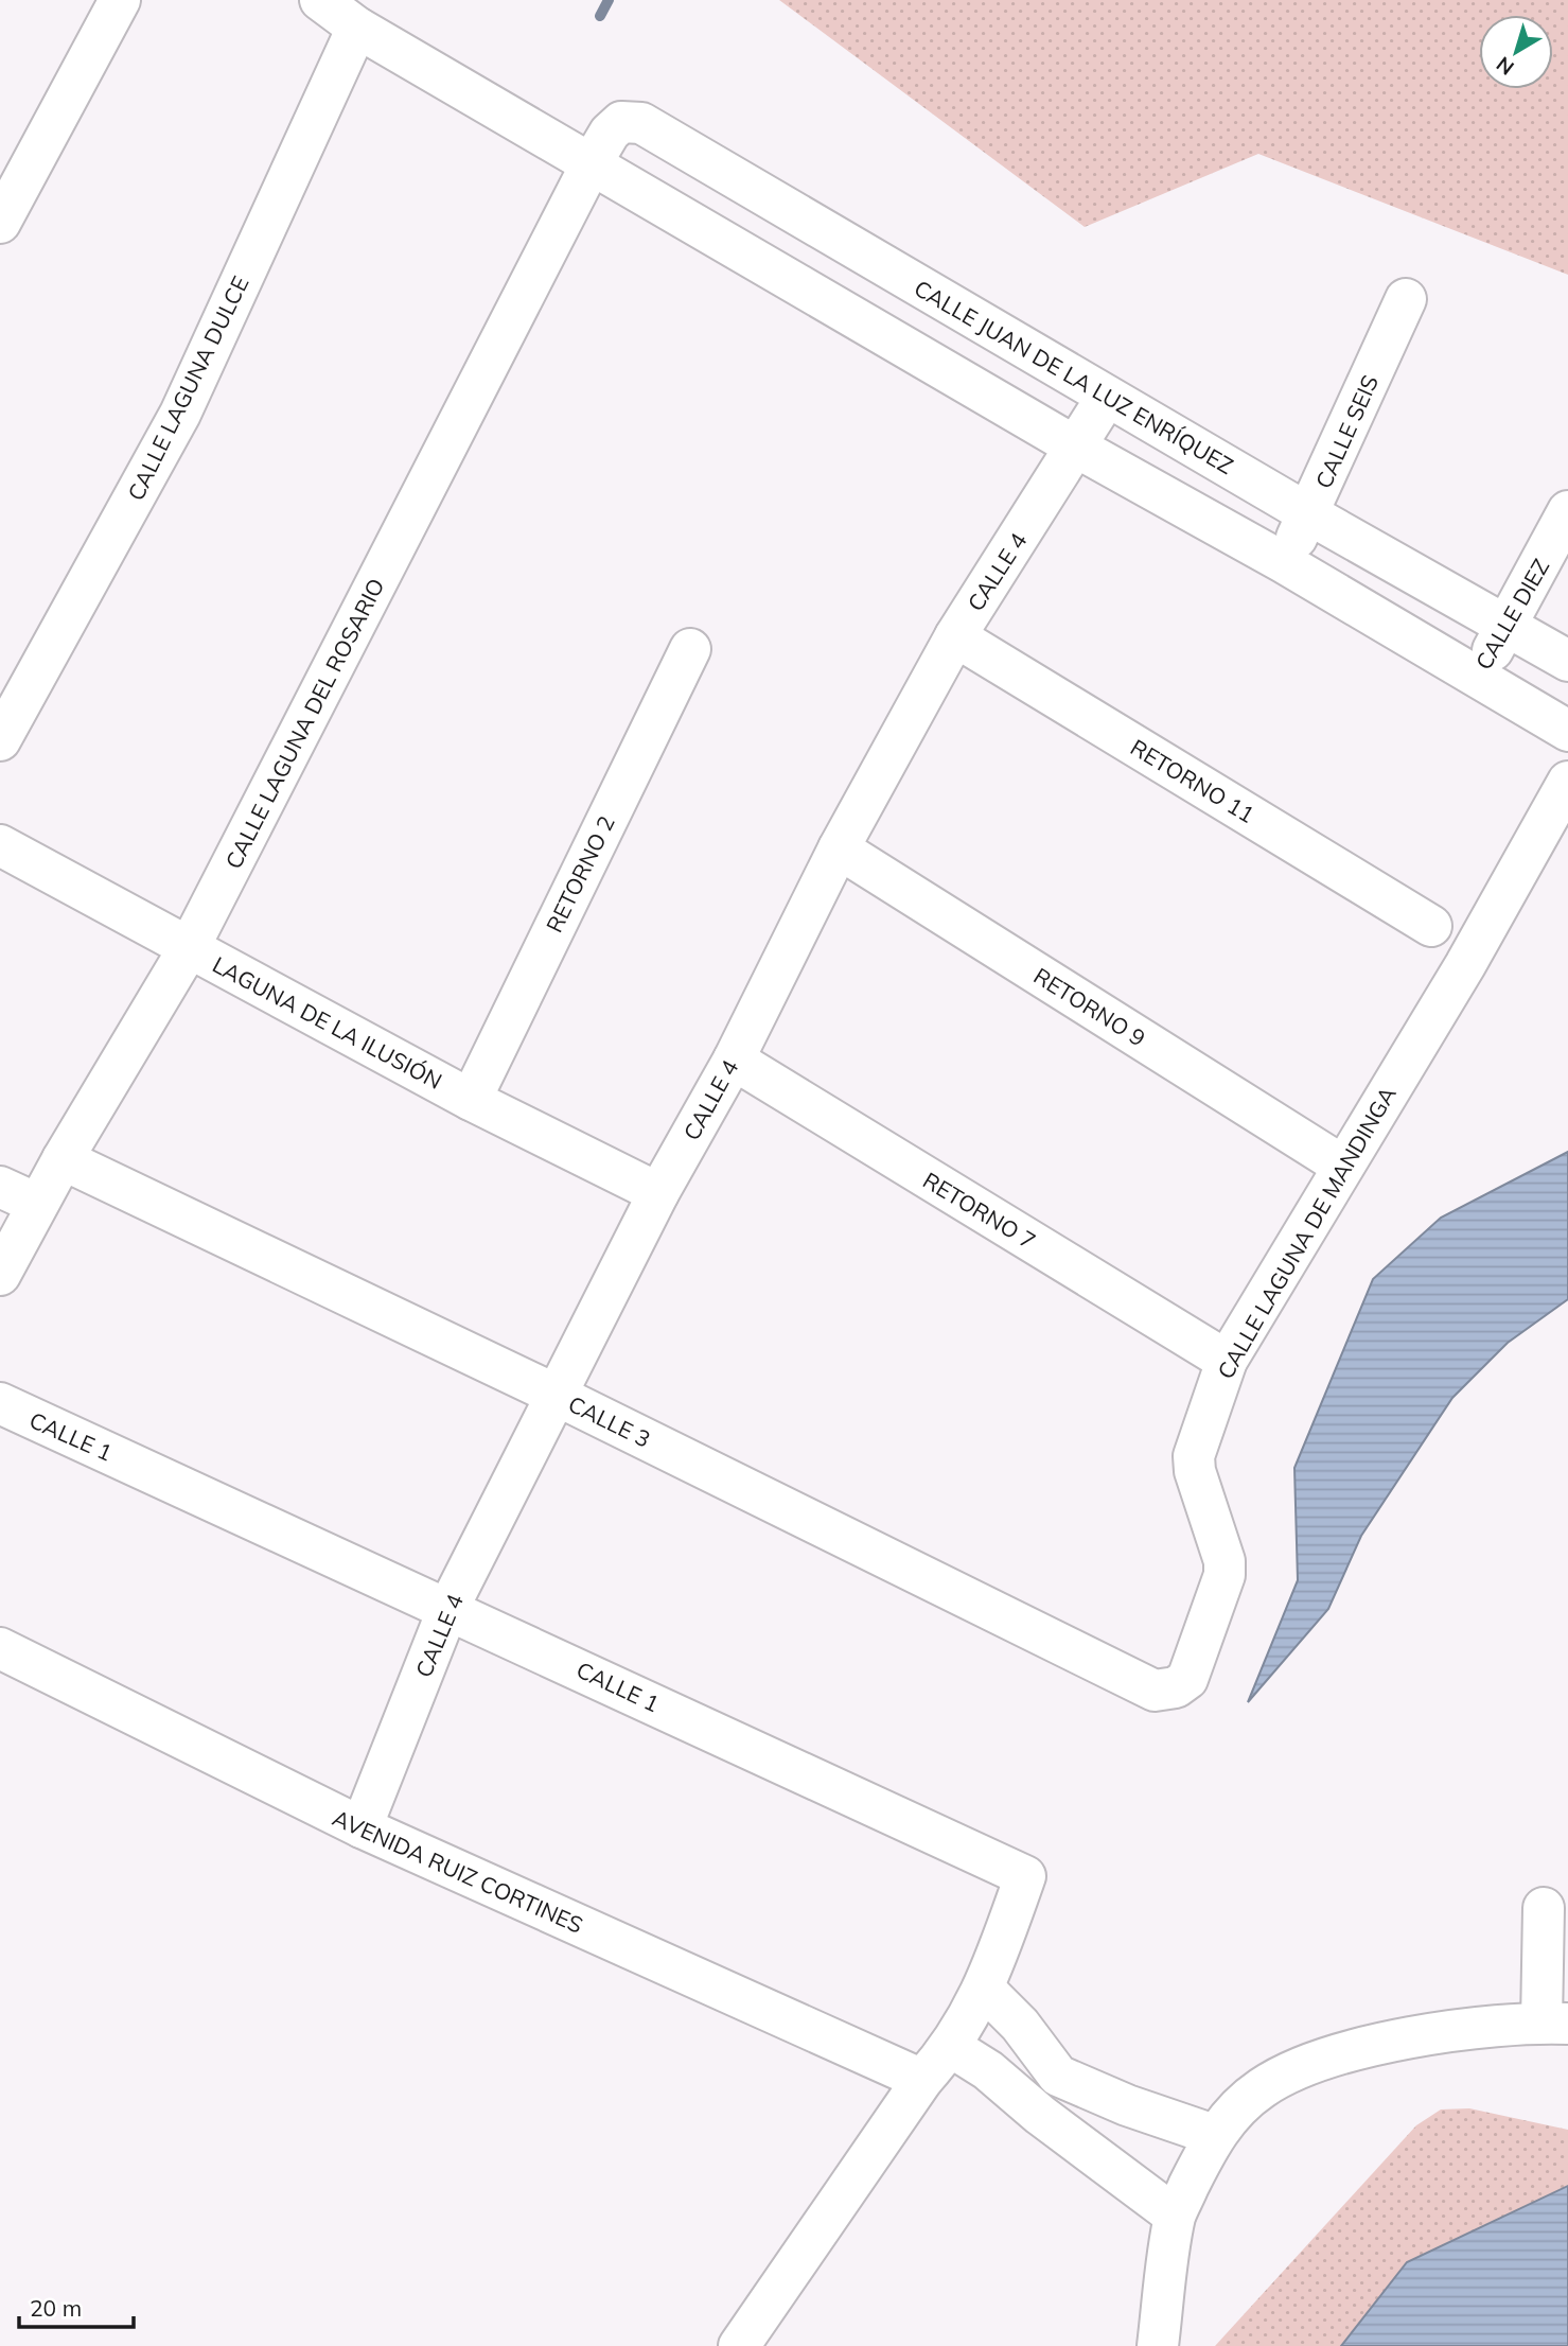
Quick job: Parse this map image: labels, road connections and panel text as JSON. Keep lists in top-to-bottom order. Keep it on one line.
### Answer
{"streets":{"street":["CALLE JUAN DE LA LUZ ENRÍQUEZ","CALLE LAGUNA DULCE","CALLE SEIS","CALLE 4","CALLE DIEZ","CALLE LAGUNA DEL ROSARIO","RETORNO 11","RETORNO 2","RETORNO 9","LAGUNA DE LA ILUSIÓN","RETORNO 7","CALLE LAGUNA DE MANDINGA","CALLE 3","CALLE 1","AVENIDA RUIZ CORTINES"]},"crossings":[["CALLE JUAN DE LA LUZ ENRÍQUEZ","CALLE SEIS"],["CALLE JUAN DE LA LUZ ENRÍQUEZ","CALLE 4"],["CALLE JUAN DE LA LUZ ENRÍQUEZ","CALLE DIEZ"],["CALLE JUAN DE LA LUZ ENRÍQUEZ","CALLE LAGUNA DEL ROSARIO"],["CALLE 4","RETORNO 11"],["CALLE 4","RETORNO 9"],["CALLE 4","LAGUNA DE LA ILUSIÓN"],["CALLE 4","RETORNO 7"],["CALLE 4","CALLE 3"],["CALLE 4","CALLE 1"],["CALLE 4","AVENIDA RUIZ CORTINES"],["CALLE LAGUNA DEL ROSARIO","LAGUNA DE LA ILUSIÓN"],["CALLE LAGUNA DEL ROSARIO","CALLE 3"],["RETORNO 2","LAGUNA DE LA ILUSIÓN"],["RETORNO 9","CALLE LAGUNA DE MANDINGA"],["RETORNO 7","CALLE LAGUNA DE MANDINGA"],["CALLE LAGUNA DE MANDINGA","CALLE 3"],["CALLE 1","AVENIDA RUIZ CORTINES"]],"scale_bar":"20 m","north":"bottom left"}
